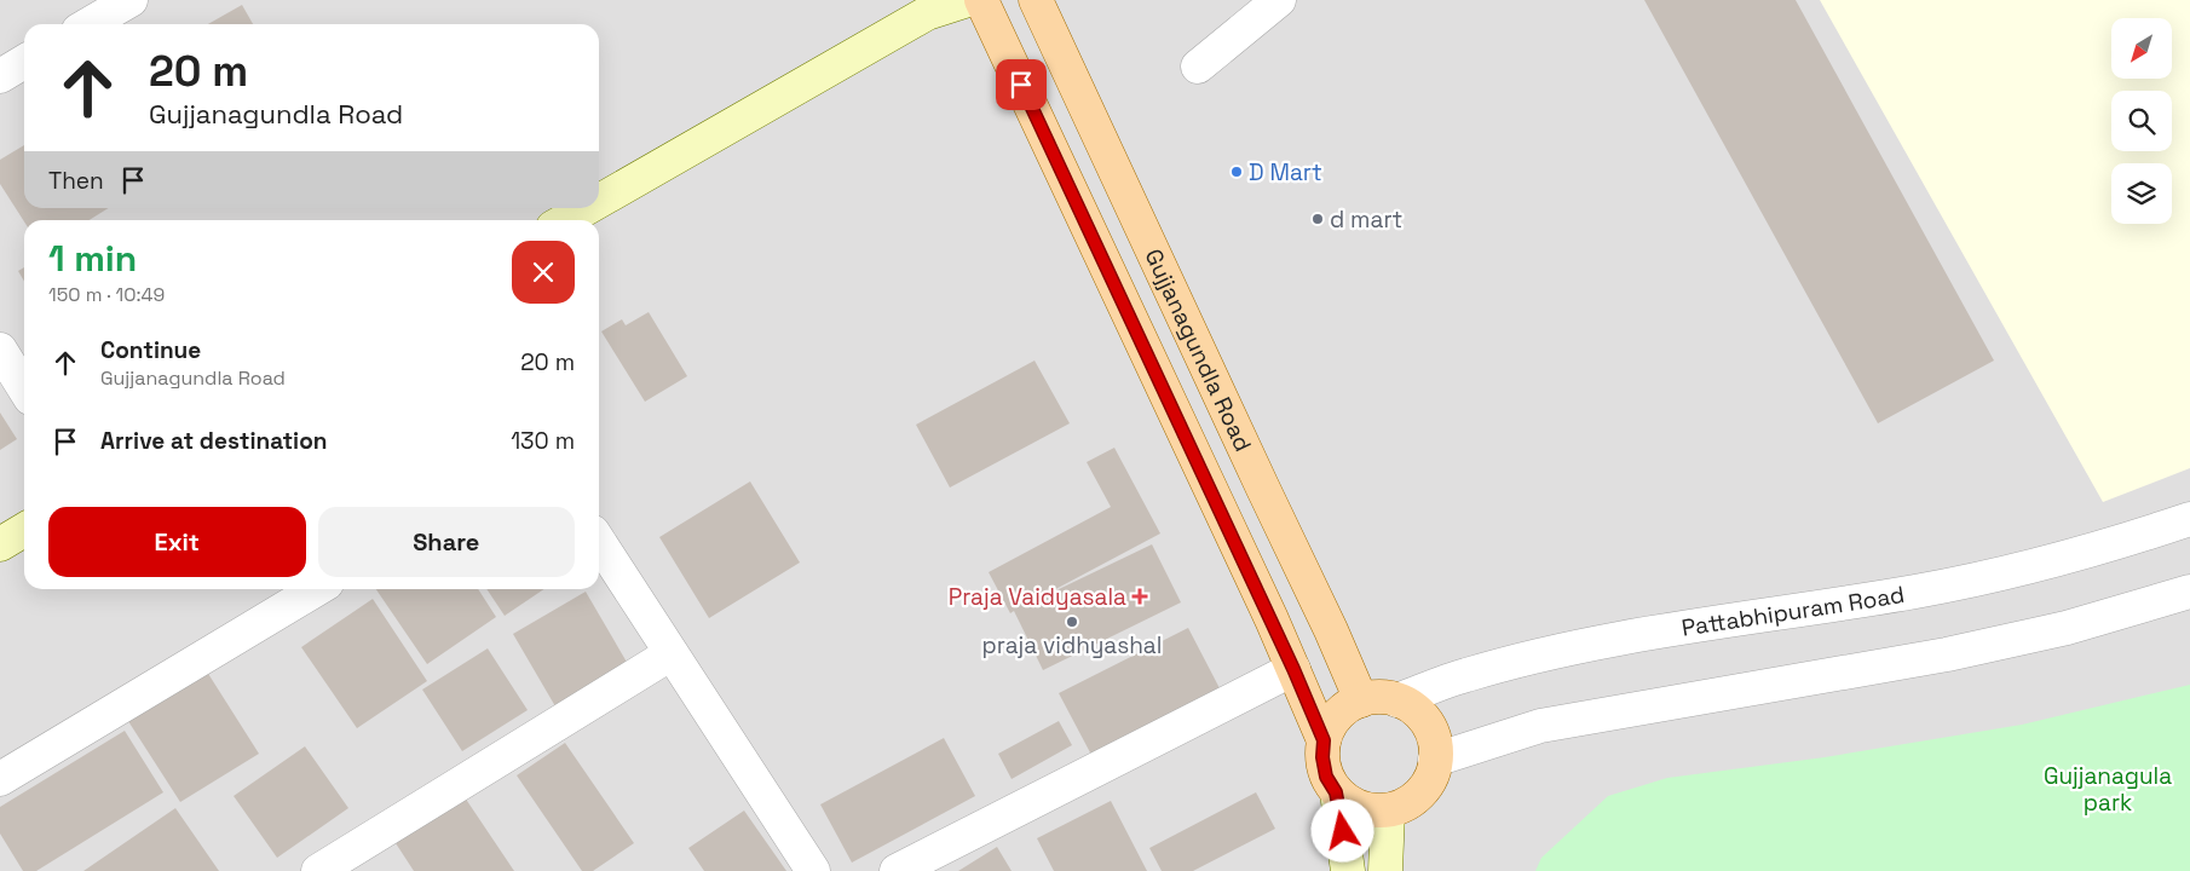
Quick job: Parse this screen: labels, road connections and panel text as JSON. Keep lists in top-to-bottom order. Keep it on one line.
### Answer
{"streets":{"main road":["Gujjanagundla Road"],"street":["Pattabhipuram Road"]},"crossings":[["Gujjanagundla Road","Pattabhipuram Road"]],"parks":["Gujjanagula park"],"places":{"other":["D Mart","d mart","praja vidhyashal"],"health":["Praja Vaidyasala"]},"north":"bottom left","page":{"turn":["20 m","Gujjanagundla Road"],"then":"Then","heading":["1 min","150 m · 10:49"],"list":[{"name":"Continue","note":"Gujjanagundla Road","value":"20 m"},{"name":"Arrive at destination","value":"130 m"}],"buttons":["Exit","Share"]}}
